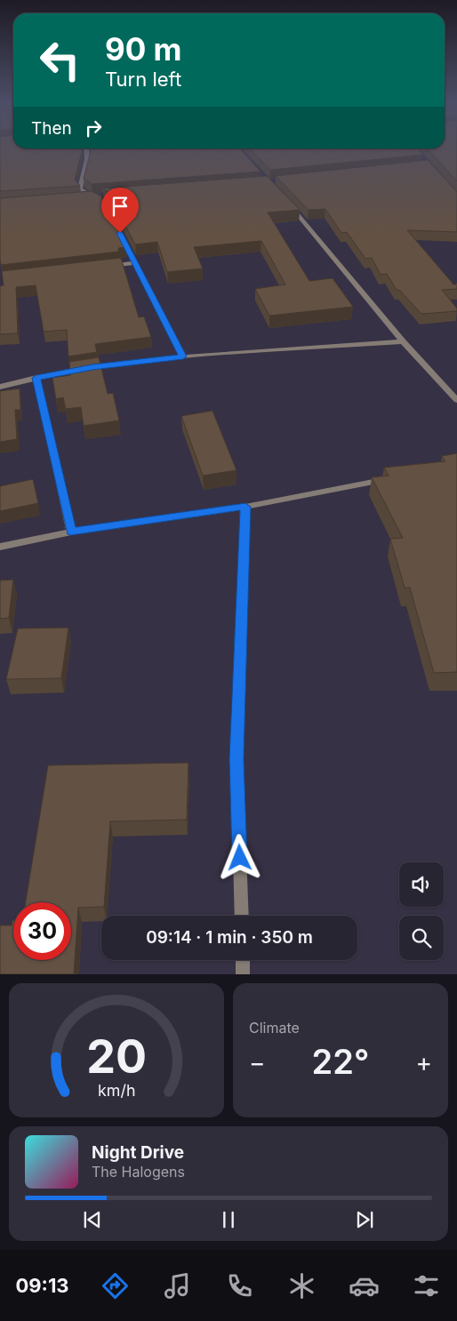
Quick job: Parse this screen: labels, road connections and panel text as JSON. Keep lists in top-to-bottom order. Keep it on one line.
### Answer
{"page":{"turn":["90 m","Turn left"],"then":"Then","limit":"30","trip":"09:14 · 1 min · 350 m","tile":"Climate","heat":["−","22°","+"],"song":["Night Drive","The Halogens"],"tabs":"09:13","gauge":["20","km/h"]}}
